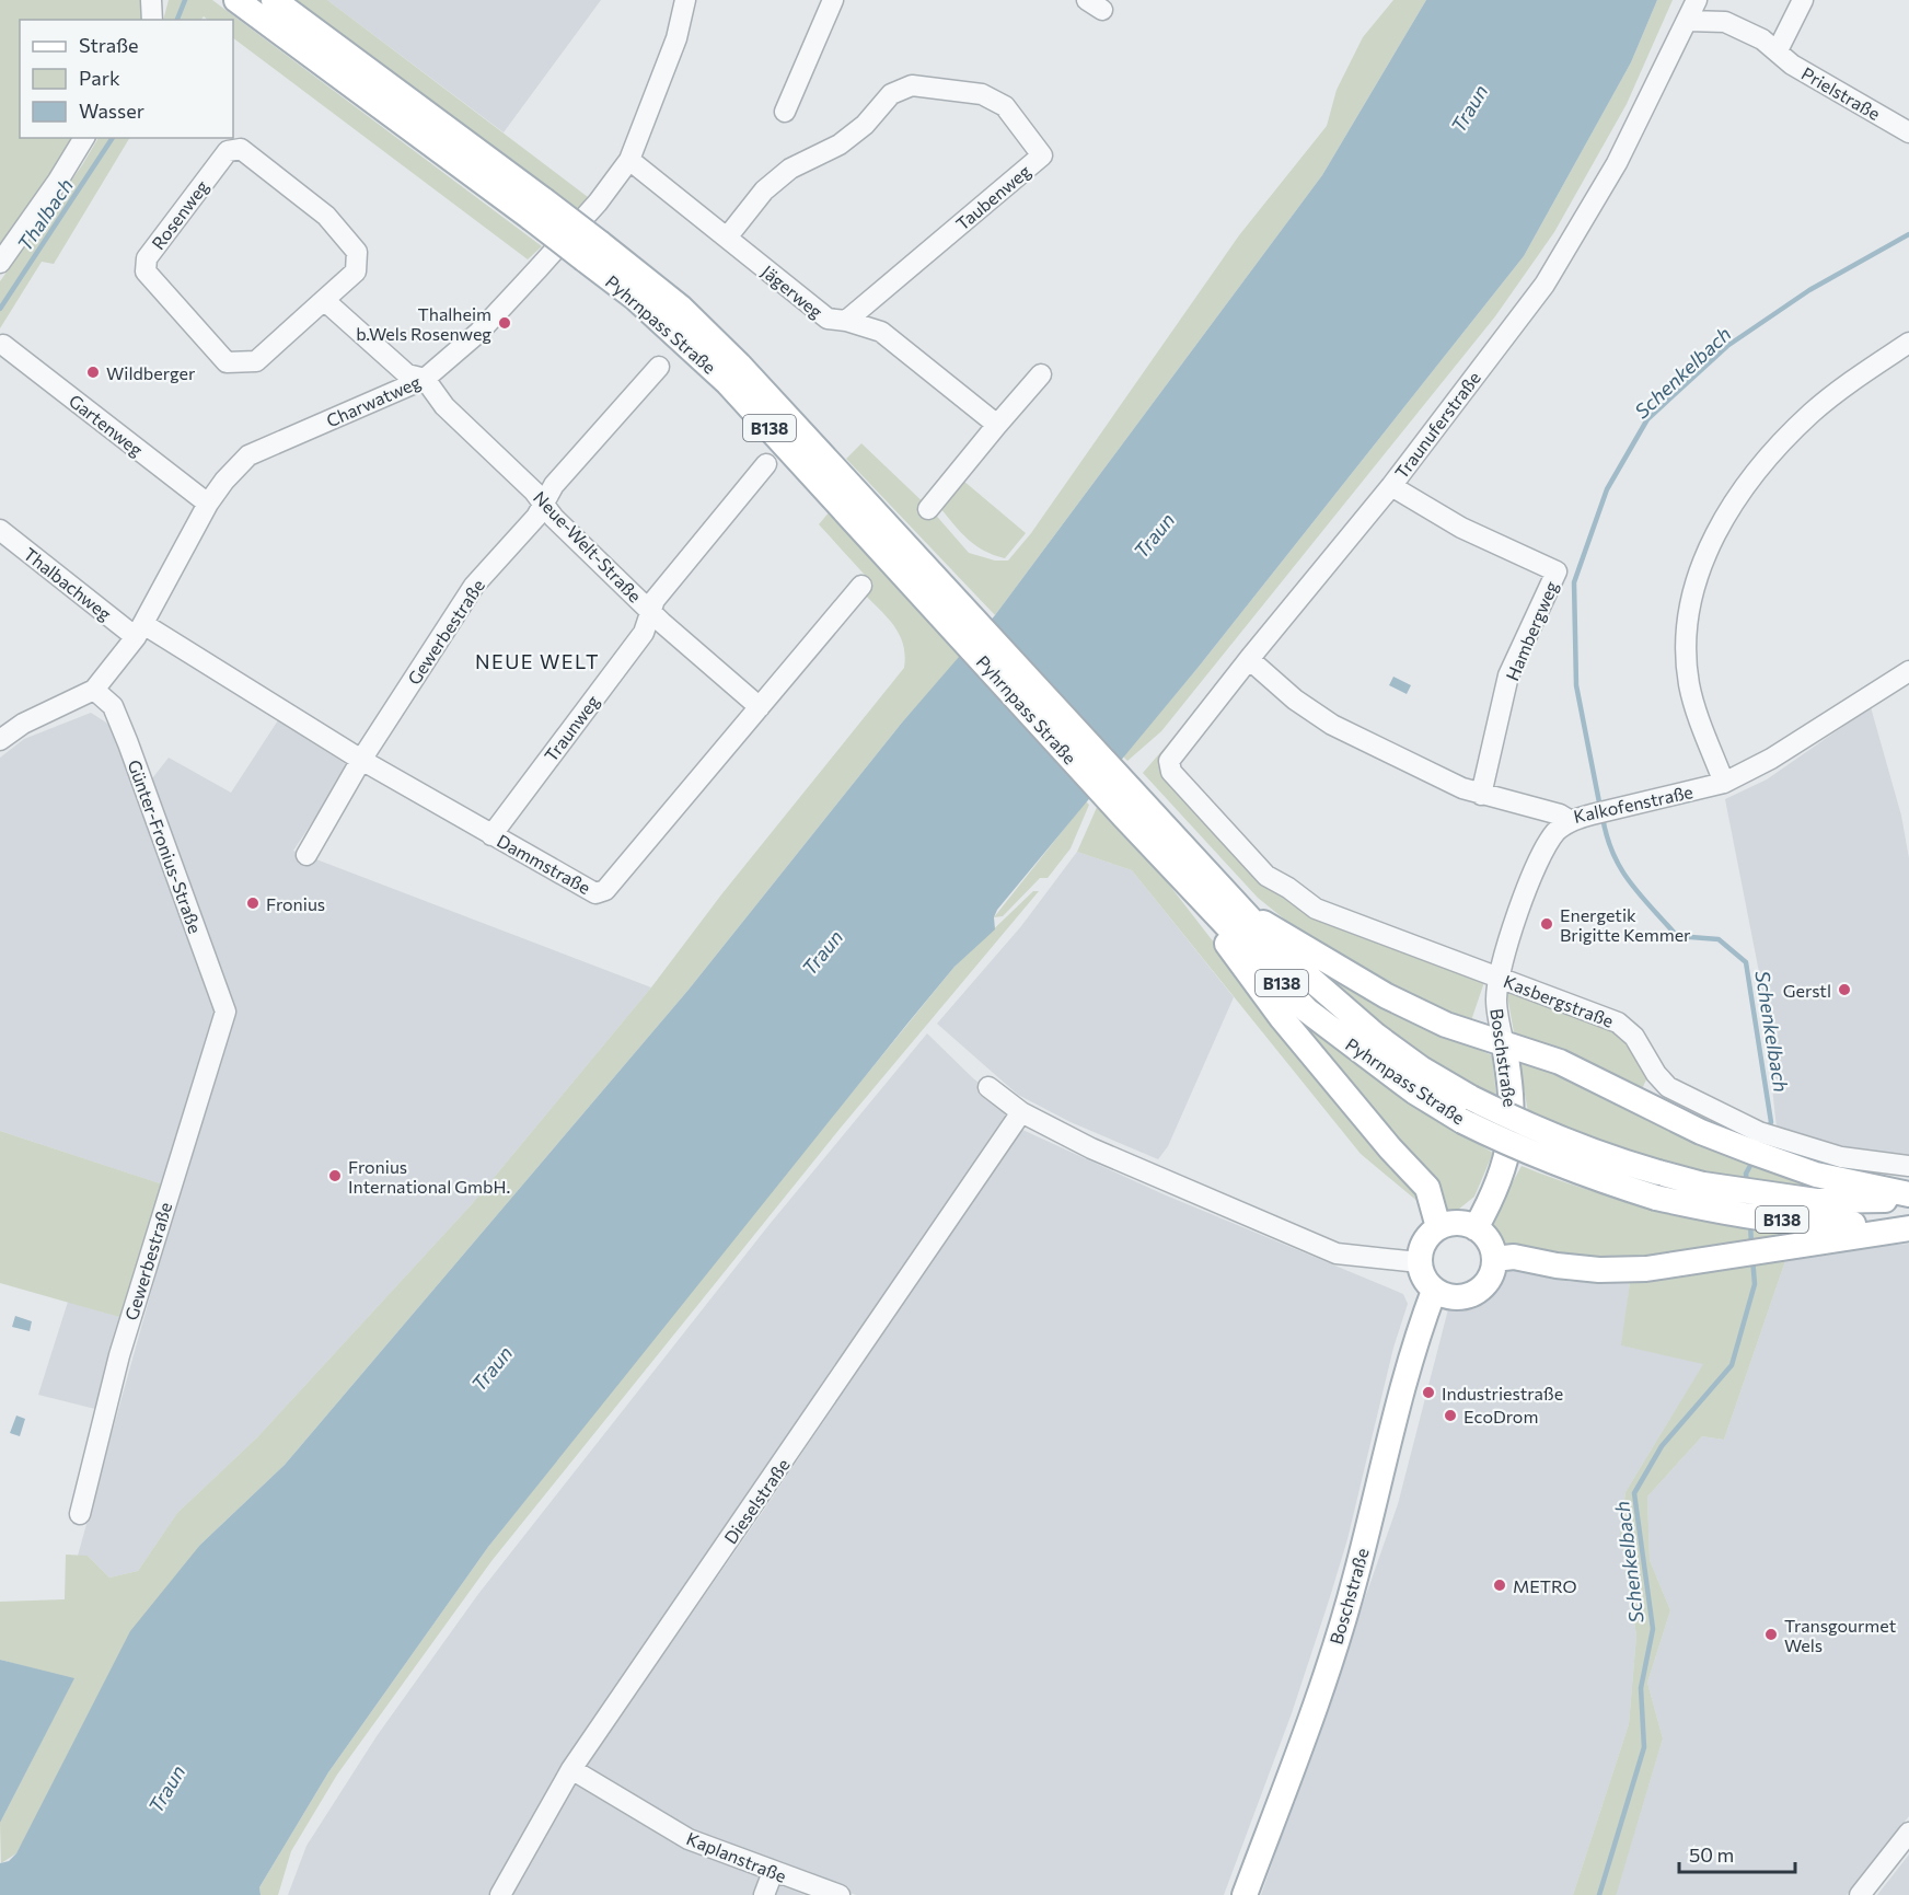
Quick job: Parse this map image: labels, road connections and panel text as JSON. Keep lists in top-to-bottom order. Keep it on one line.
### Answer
{"streets":{"main road":["Pyhrnpass Straße","B138","Boschstraße"],"street":["Prielstraße","Taubenweg","Rosenweg","Jägerweg","Charwatweg","Gartenweg","Traunuferstraße","Neue-Welt-Straße","Thalbachweg","Hambergweg","Gewerbestraße","Traunweg","Kalkofenstraße","Günter-Fronius-Straße","Dammstraße","Kasbergstraße","Dieselstraße","Kaplanstraße"]},"crossings":[["Prielstraße","Traunuferstraße"],["Taubenweg","Jägerweg"],["Jägerweg","Charwatweg"],["Charwatweg","Gartenweg"],["Charwatweg","Neue-Welt-Straße"],["Charwatweg","Thalbachweg"],["Charwatweg","Günter-Fronius-Straße"],["Charwatweg","Dammstraße"],["Traunuferstraße","Hambergweg"],["Traunuferstraße","Kalkofenstraße"],["Traunuferstraße","Kasbergstraße"],["Neue-Welt-Straße","Gewerbestraße"],["Neue-Welt-Straße","Traunweg"],["Neue-Welt-Straße","Dammstraße"],["Thalbachweg","Dammstraße"],["Hambergweg","Kalkofenstraße"],["Gewerbestraße","Günter-Fronius-Straße"],["Gewerbestraße","Dammstraße"],["Traunweg","Dammstraße"],["Kalkofenstraße","Boschstraße"],["Kasbergstraße","Boschstraße"],["Dieselstraße","Kaplanstraße"]],"districts":["NEUE WELT"],"water":["Traun","Thalbach","Schenkelbach"],"places":["Thalheim b.Wels Rosenweg","Wildberger","Fronius","Energetik Brigitte Kemmer","Gerstl","Fronius International GmbH.","Industriestraße","EcoDrom","METRO","Transgourmet Wels"],"legend":["Straße","Park","Wasser"],"scale_bar":"50 m"}
